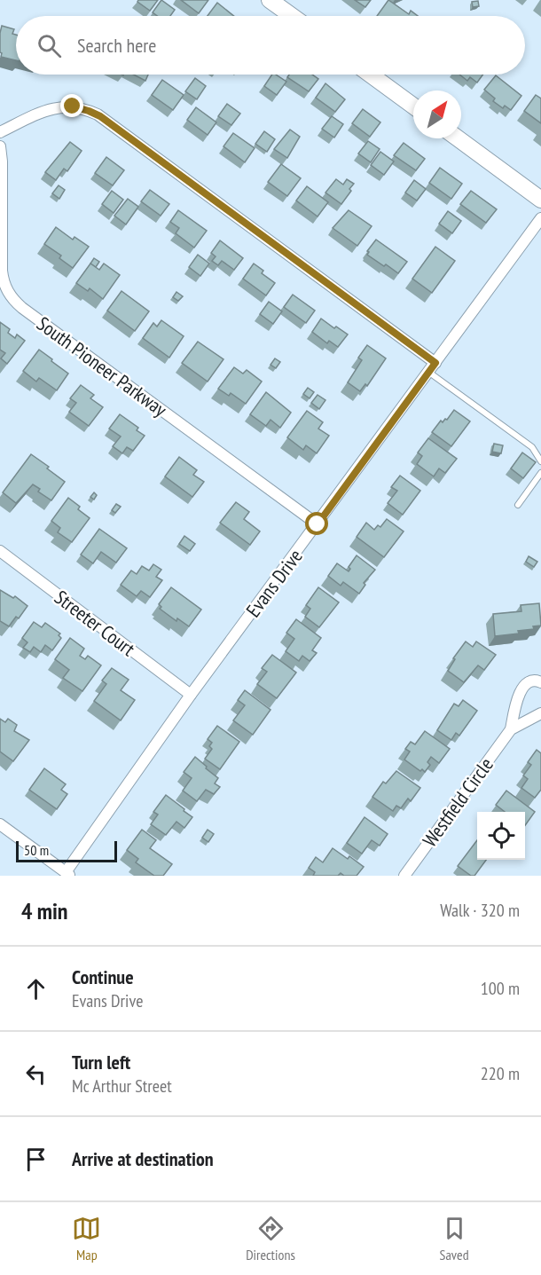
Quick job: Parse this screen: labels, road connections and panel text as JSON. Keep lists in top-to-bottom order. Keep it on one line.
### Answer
{"streets":{"street":["South Pioneer Parkway","Evans Drive","Streeter Court","Westfield Circle"]},"crossings":[["South Pioneer Parkway","Evans Drive"],["Evans Drive","Streeter Court"]],"scale_bar":"50 m","north":"top right","page":{"search":"Search here","scale":"50 m","heading":["4 min","Walk · 320 m"],"list":[["Continue","Evans Drive","100 m"],["Turn left","Mc Arthur Street","220 m"],"Arrive at destination"],"nav":["Map","Directions","Saved"]}}
